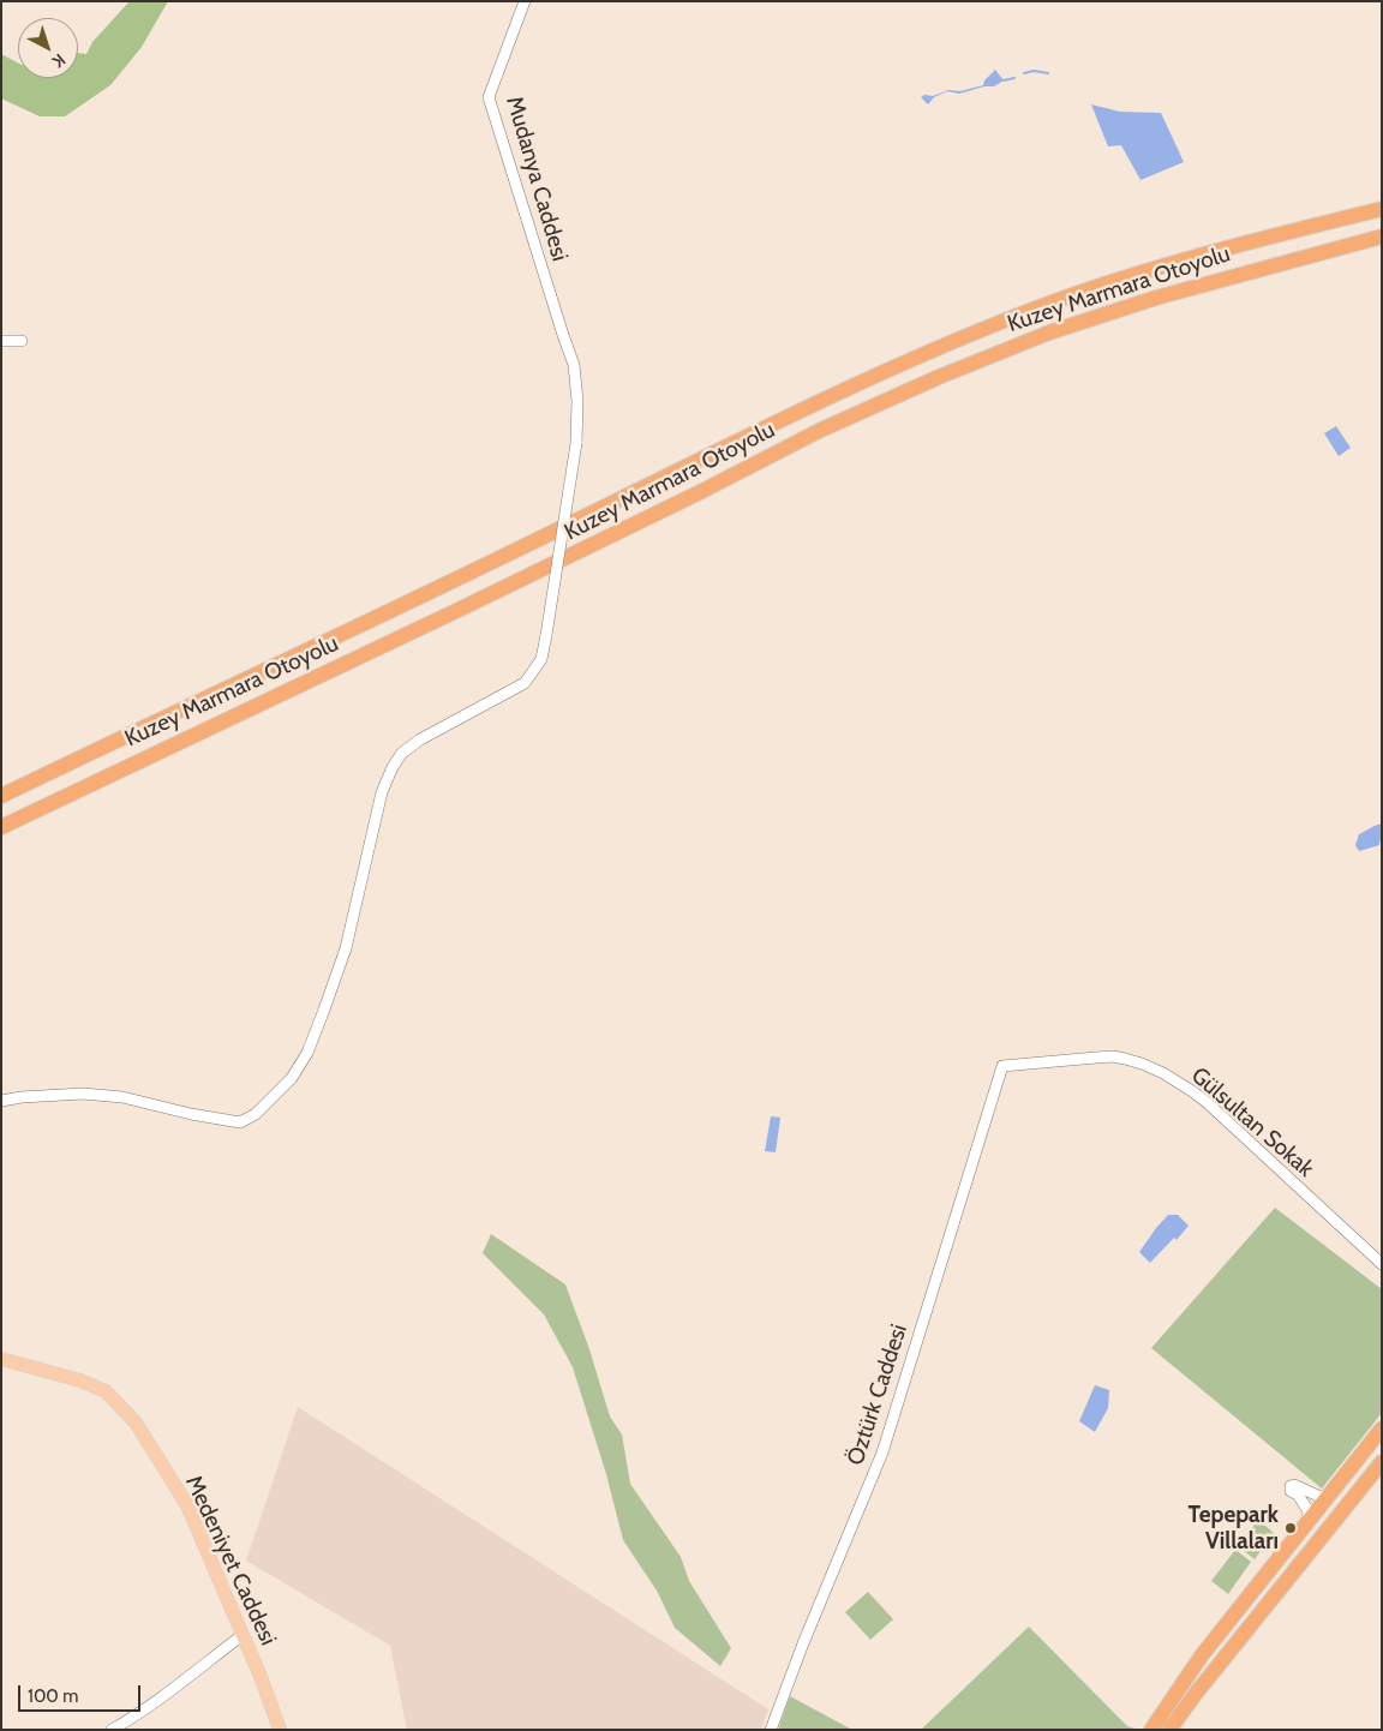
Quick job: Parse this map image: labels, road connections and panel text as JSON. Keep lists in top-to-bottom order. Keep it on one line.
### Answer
{"streets":{"highway":["Kuzey Marmara Otoyolu"],"main road":["Medeniyet Caddesi"],"street":["Mudanya Caddesi","Gülsultan Sokak","Öztürk Caddesi"]},"crossings":[["Gülsultan Sokak","Öztürk Caddesi"]],"places":["Tepepark Villaları"],"scale_bar":"100 m","north":"bottom right"}
